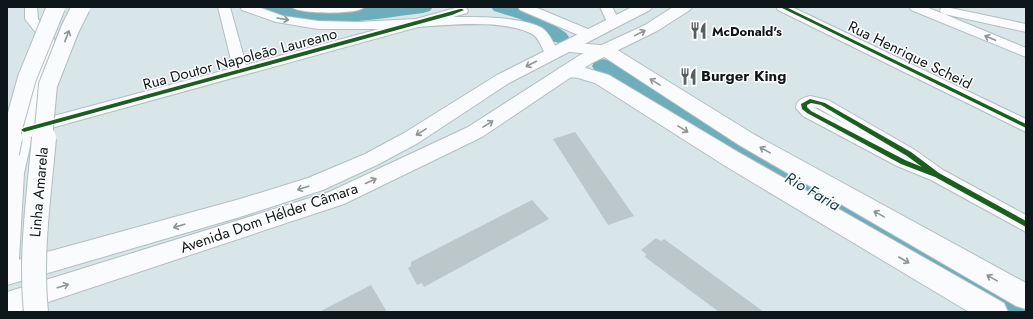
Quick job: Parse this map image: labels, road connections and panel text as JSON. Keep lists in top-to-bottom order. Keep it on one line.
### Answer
{"streets":{"highway":["Linha Amarela"],"main road":["Avenida Dom Hélder Câmara"],"street":["Rua Henrique Scheid","Rua Doutor Napoleão Laureano"]},"water":["Rio Faria"],"places":{"restaurant":["McDonald's","Burger King"]}}
